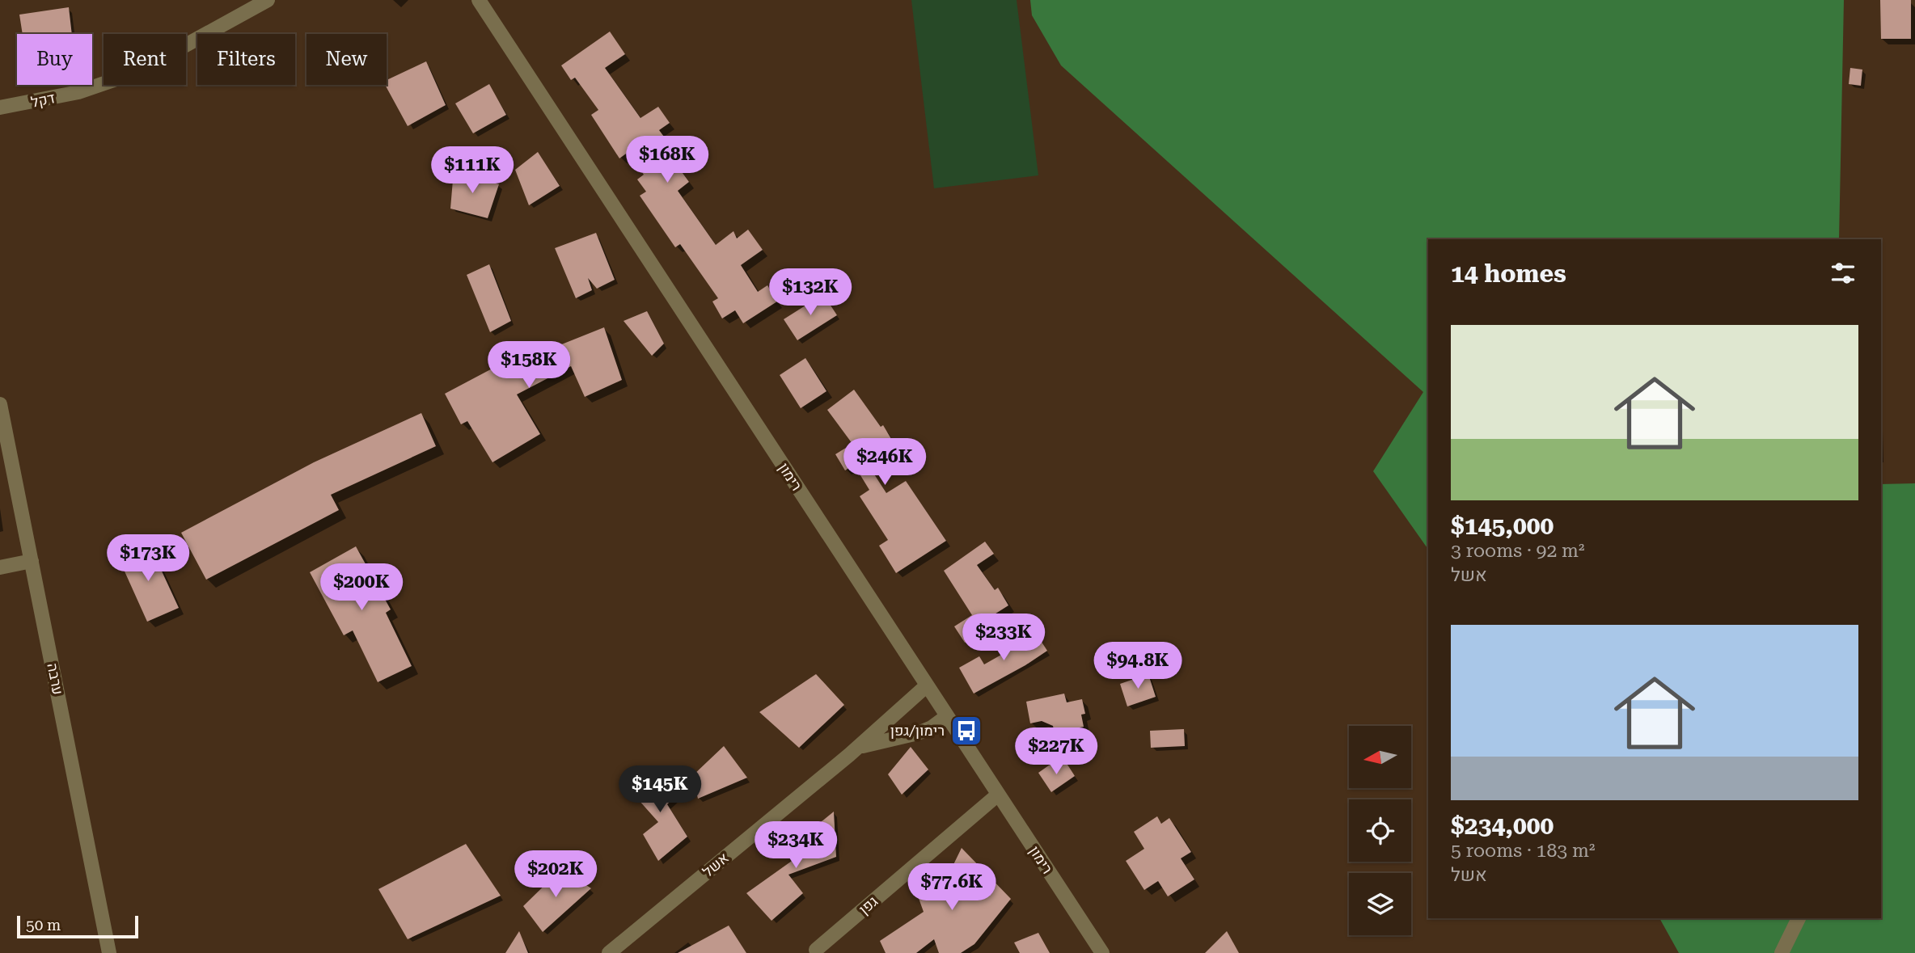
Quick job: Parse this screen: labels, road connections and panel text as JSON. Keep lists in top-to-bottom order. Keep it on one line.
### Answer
{"streets":{"street":["דקל","רימון","ערבה","אשל","גפן"]},"crossings":[["רימון","אשל"],["רימון","גפן"]],"places":{"bus stop":["רימון/גפן"]},"scale_bar":"50 m","north":"left","page":{"chip":["Buy","Rent","Filters","New"],"price":["$168K","$111K","$132K","$158K","$246K","$173K","$200K","$233K","$94.8K","$227K","$145K","$234K","$202K","$77.6K"],"heading":"14 homes","list":[{"name":"$145,000","note":"3 rooms · 92 m² · אשל"},{"name":"$234,000","note":"5 rooms · 183 m² · אשל"}],"scale":"50 m"}}
